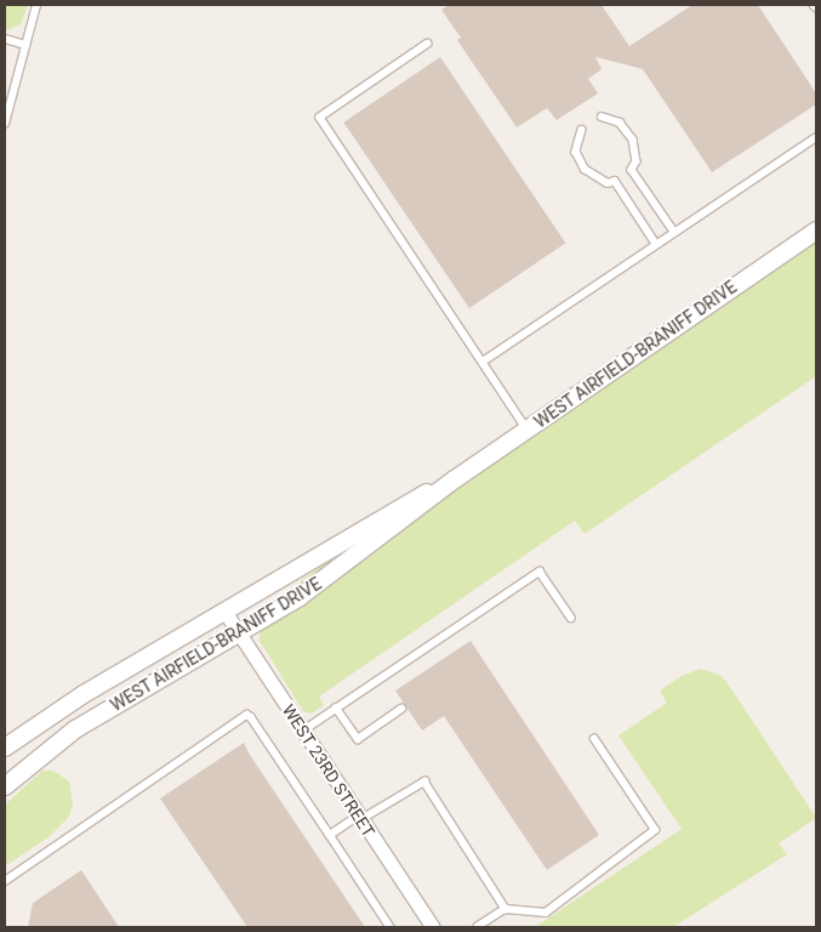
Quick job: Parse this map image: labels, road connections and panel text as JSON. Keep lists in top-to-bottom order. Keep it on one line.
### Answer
{"streets":{"street":["WEST AIRFIELD-BRANIFF DRIVE","WEST 23RD STREET"]},"crossings":[["WEST AIRFIELD-BRANIFF DRIVE","WEST 23RD STREET"]]}
